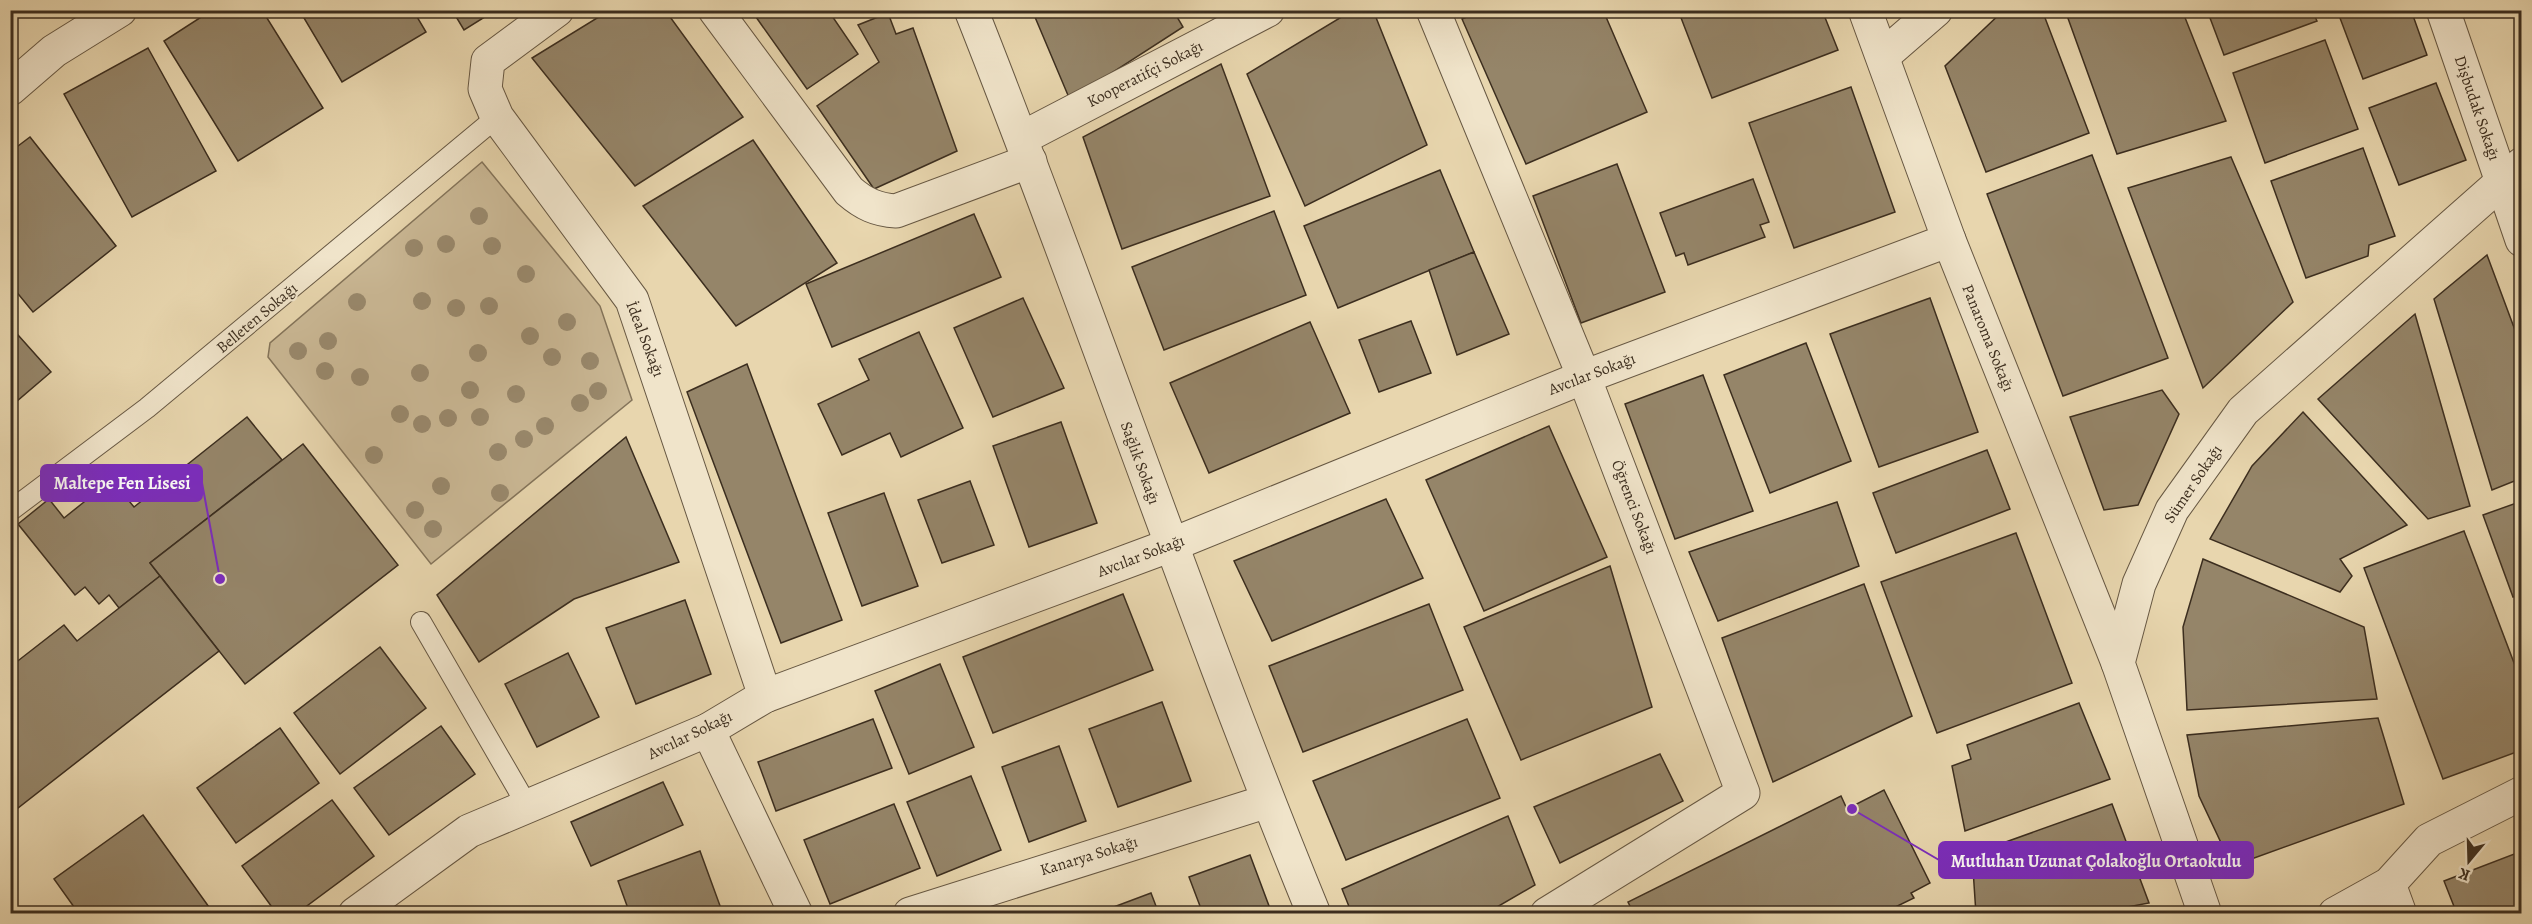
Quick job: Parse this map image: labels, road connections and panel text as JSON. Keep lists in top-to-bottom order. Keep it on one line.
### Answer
{"streets":{"street":["Kooperatifçi Sokağı","Dişbudak Sokağı","Panaroma Sokağı","İdeal Sokağı","Avcılar Sokağı","Sağlık Sokağı","Sümer Sokağı","Öğrenci Sokağı","Kanarya Sokağı"],"lane":["Belleten Sokağı"]},"crossings":[["Kooperatifçi Sokağı","Sağlık Sokağı"],["Dişbudak Sokağı","Sümer Sokağı"],["Belleten Sokağı","İdeal Sokağı"],["Panaroma Sokağı","Avcılar Sokağı"],["Panaroma Sokağı","Sümer Sokağı"],["İdeal Sokağı","Avcılar Sokağı"],["Avcılar Sokağı","Sağlık Sokağı"],["Avcılar Sokağı","Öğrenci Sokağı"],["Sağlık Sokağı","Kanarya Sokağı"]],"places":["Maltepe Fen Lisesi","Mutluhan Uzunat Çolakoğlu Ortaokulu"],"north":"bottom"}
